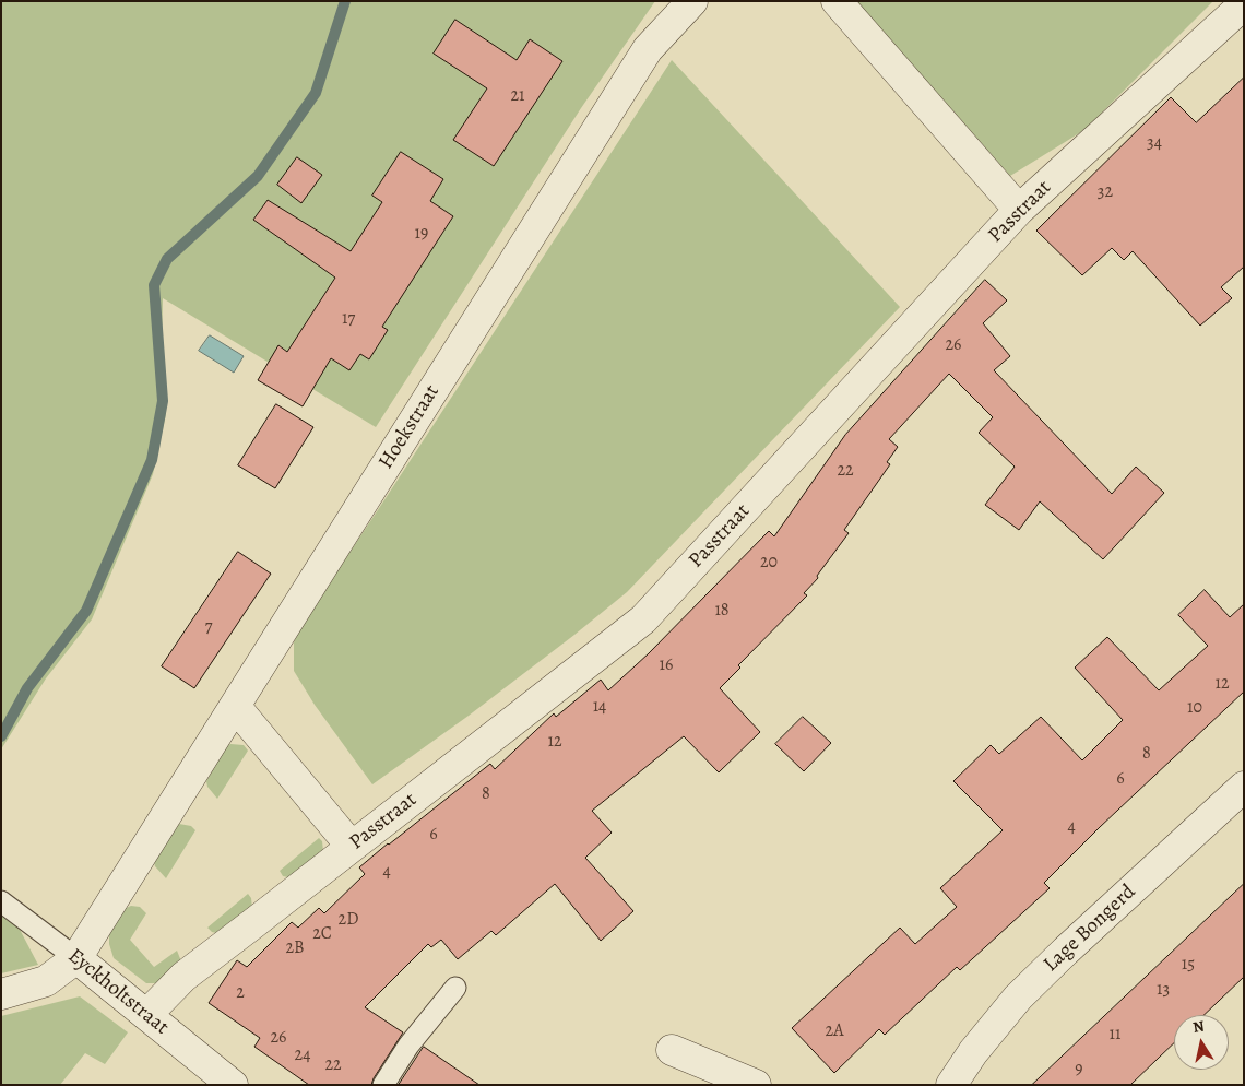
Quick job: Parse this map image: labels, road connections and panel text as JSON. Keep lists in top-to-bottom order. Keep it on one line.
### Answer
{"streets":{"street":["Passtraat","Hoekstraat","Lage Bongerd","Eyckholtstraat"]},"crossings":[["Passtraat","Eyckholtstraat"],["Hoekstraat","Eyckholtstraat"]],"house_numbers":["21","34","32","19","17","26","22","20","18","7","16","12","14","10","12","8","6","8","4","6","4","2D","2C","2B","15","13","2","2A","11","26","24","22","9"],"north":"top"}
